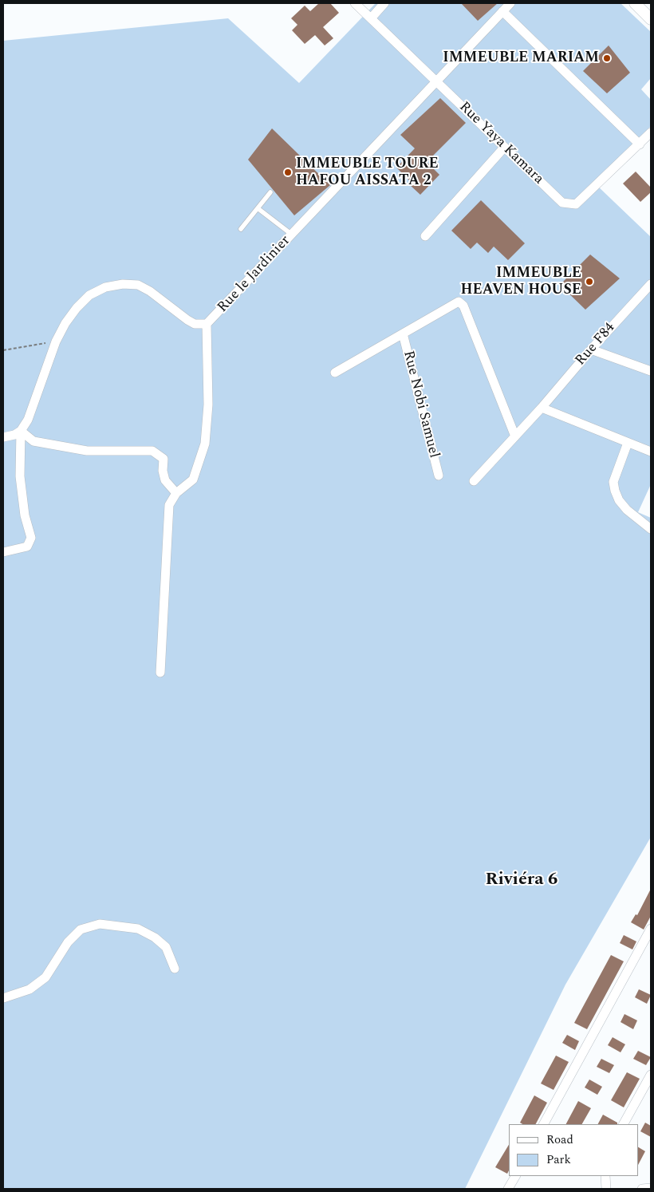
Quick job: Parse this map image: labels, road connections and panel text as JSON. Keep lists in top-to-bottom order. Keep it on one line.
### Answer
{"streets":{"street":["Rue Yaya Kamara","Rue le Jardinier","Rue F84","Rue Nobi Samuel"]},"crossings":[["Rue Yaya Kamara","Rue le Jardinier"]],"districts":["Riviéra 6"],"places":["IMMEUBLE MARIAM","IMMEUBLE TOURE HAFOU AISSATA 2","IMMEUBLE HEAVEN HOUSE"],"legend":["Road","Park"]}
